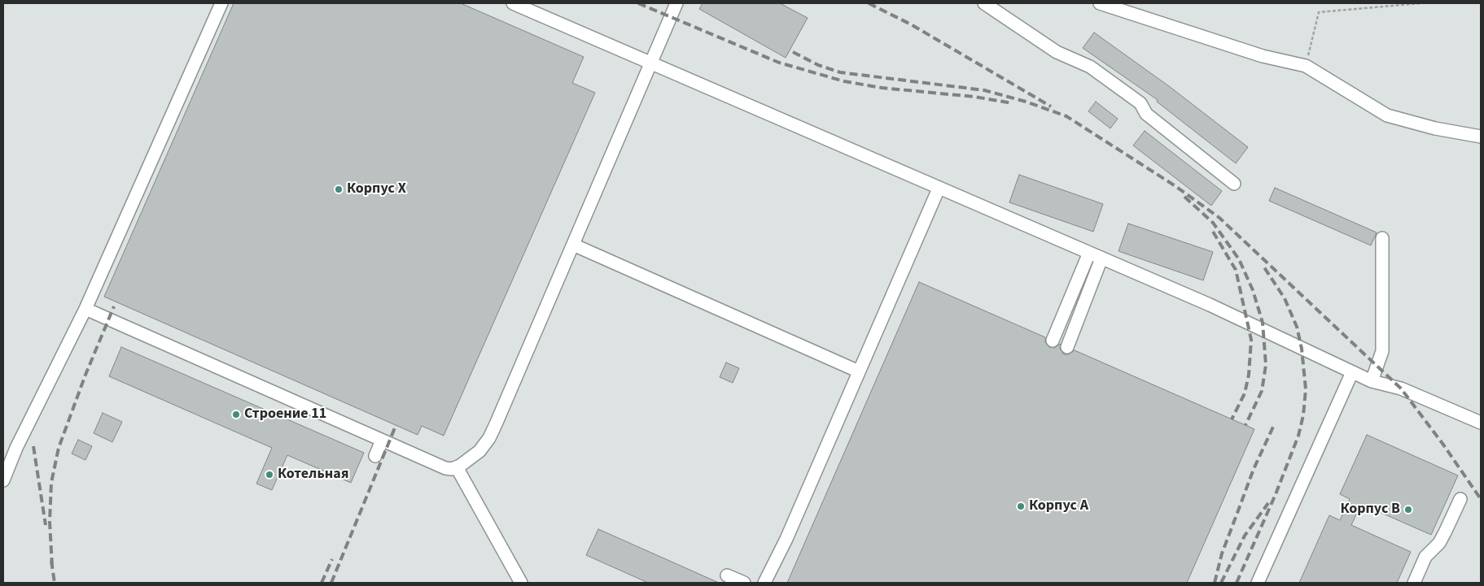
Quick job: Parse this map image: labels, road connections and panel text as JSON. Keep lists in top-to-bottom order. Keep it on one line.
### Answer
{"places":["Корпус Х","Строение 11","Котельная","Корпус А","Корпус В"]}
